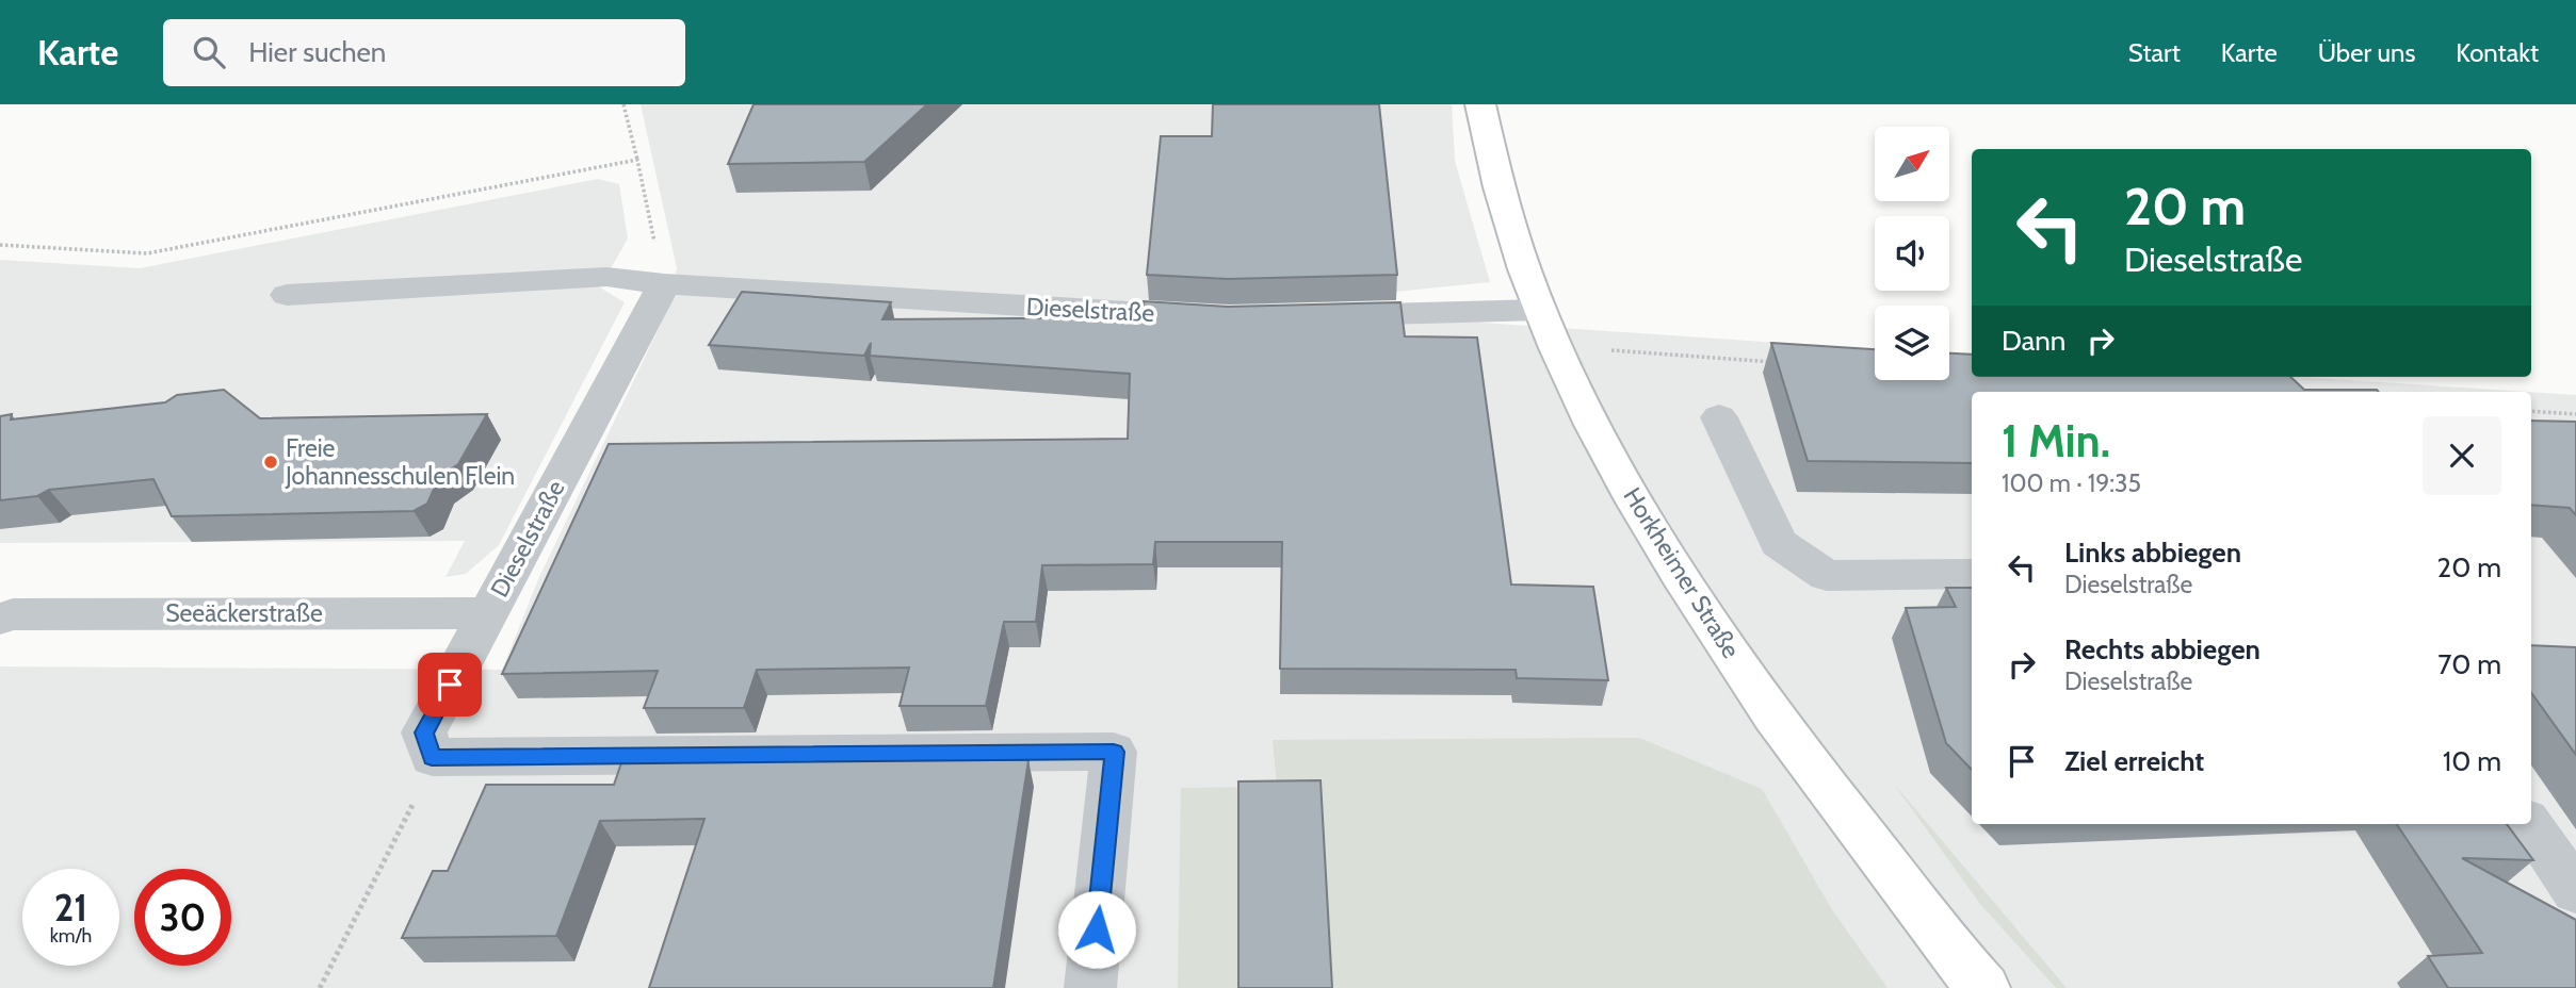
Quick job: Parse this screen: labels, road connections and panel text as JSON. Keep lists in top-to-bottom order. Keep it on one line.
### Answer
{"streets":{"main road":["Horkheimer Straße"],"street":["Dieselstraße","Seeäckerstraße"]},"crossings":[["Dieselstraße","Seeäckerstraße"]],"places":["Freie Johannesschulen Flein"],"north":"top right","page":{"header":"Karte","search":"Hier suchen","nav":["Start","Karte","Über uns","Kontakt"],"turn":["20 m","Dieselstraße"],"then":"Dann","heading":["1 Min.","100 m · 19:35"],"list":[{"name":"Links abbiegen","note":"Dieselstraße","value":"20 m"},{"name":"Rechts abbiegen","note":"Dieselstraße","value":"70 m"},{"name":"Ziel erreicht","value":"10 m"}],"speed":"21 km/h","limit":"30"}}
